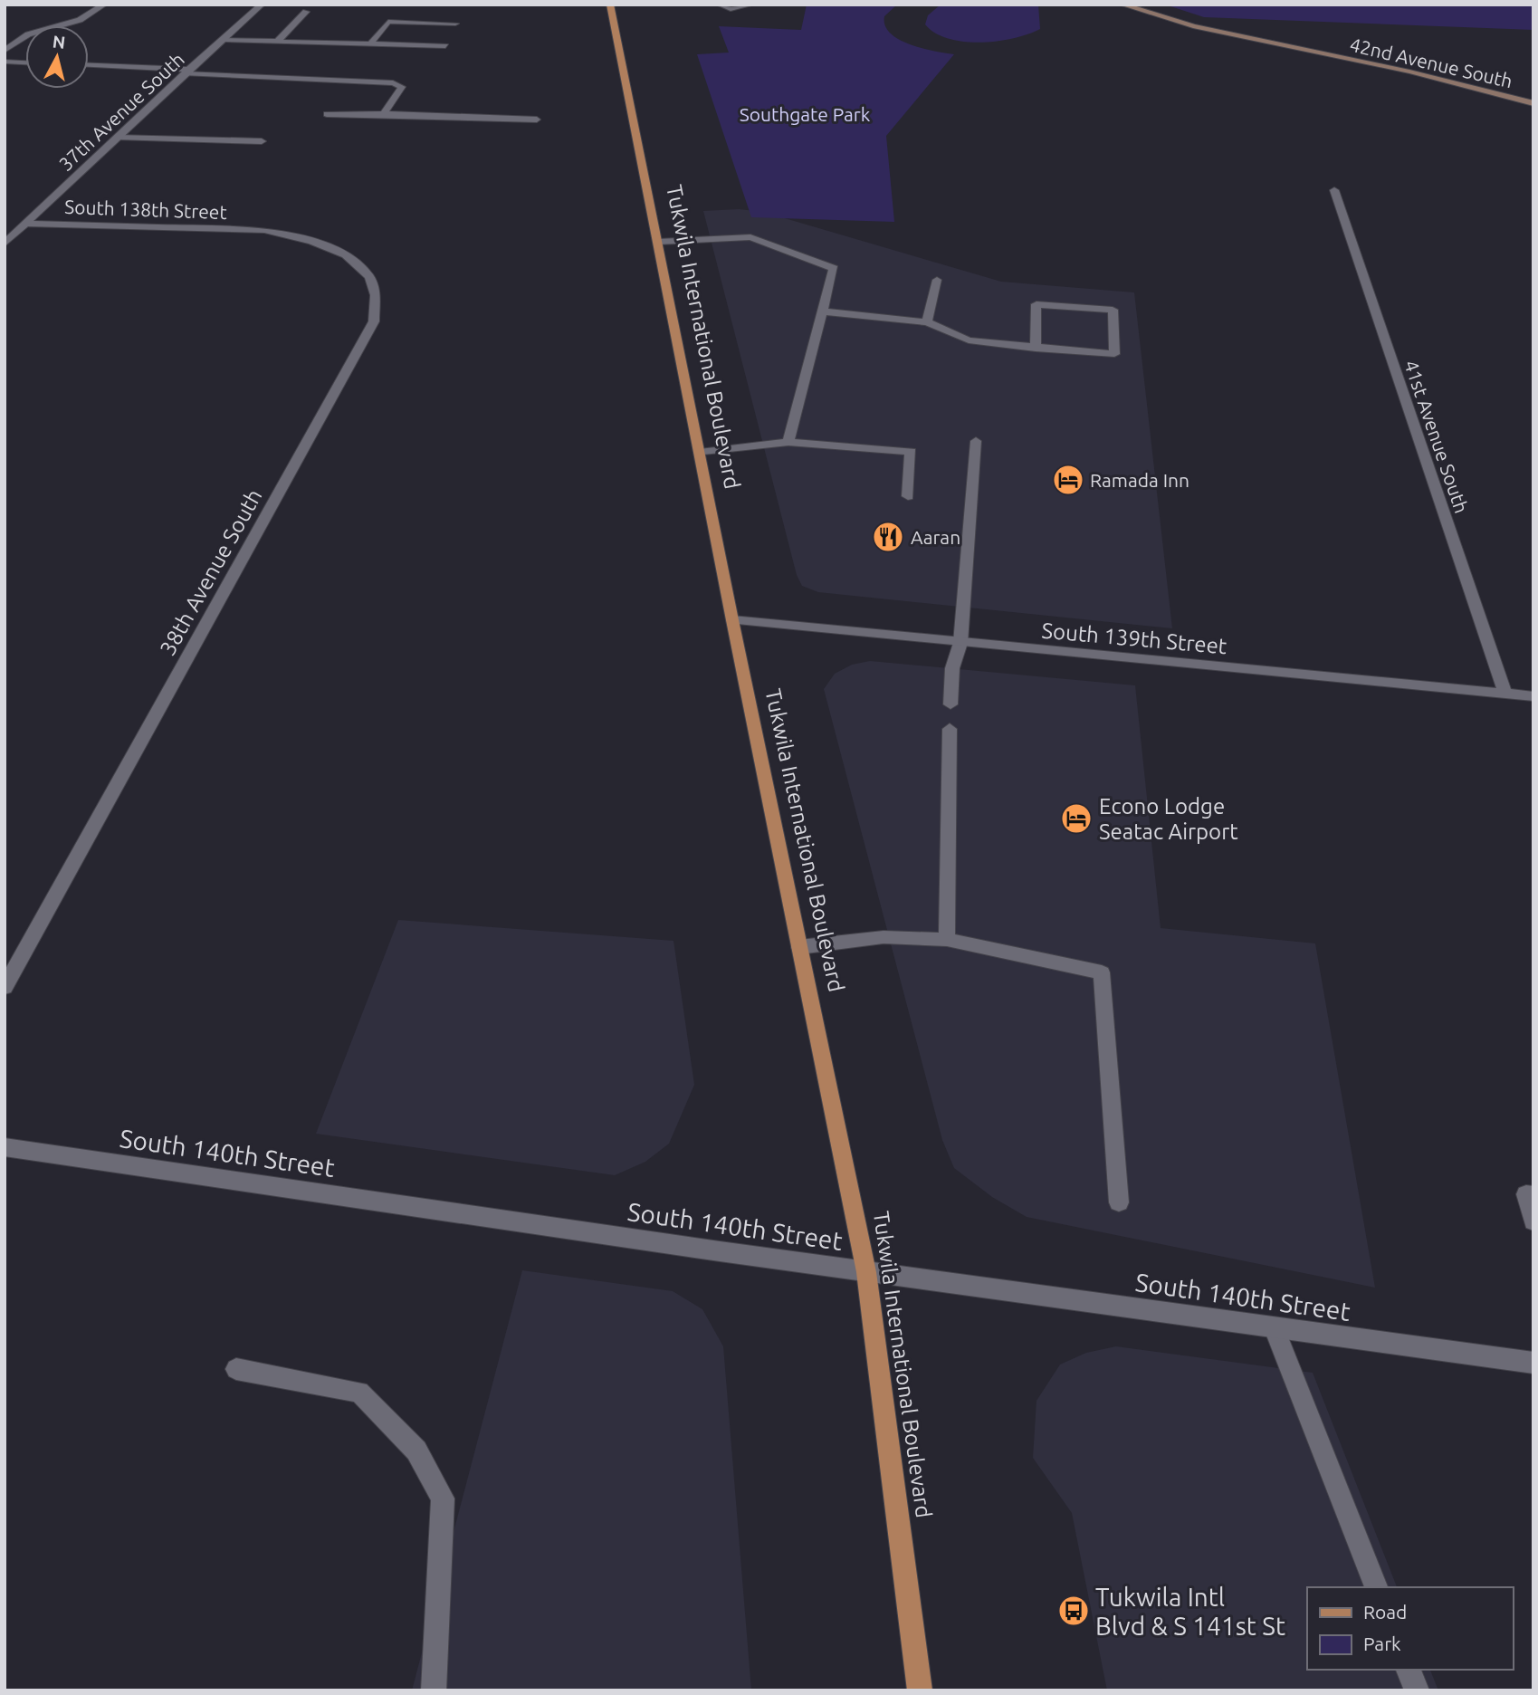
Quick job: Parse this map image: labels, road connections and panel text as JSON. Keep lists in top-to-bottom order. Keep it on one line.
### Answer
{"streets":{"main road":["Tukwila International Boulevard"],"street":["42nd Avenue South","37th Avenue South","South 138th Street","41st Avenue South","38th Avenue South","South 139th Street","South 140th Street"]},"crossings":[["37th Avenue South","South 138th Street"],["South 138th Street","38th Avenue South"],["Tukwila International Boulevard","South 139th Street"],["Tukwila International Boulevard","South 140th Street"],["41st Avenue South","South 139th Street"]],"parks":["Southgate Park"],"places":{"hotel":["Ramada Inn","Econo Lodge Seatac Airport"],"restaurant":["Aaran"],"bus stop":["Tukwila Intl Blvd & S 141st St"]},"legend":["Road","Park"],"north":"top"}
